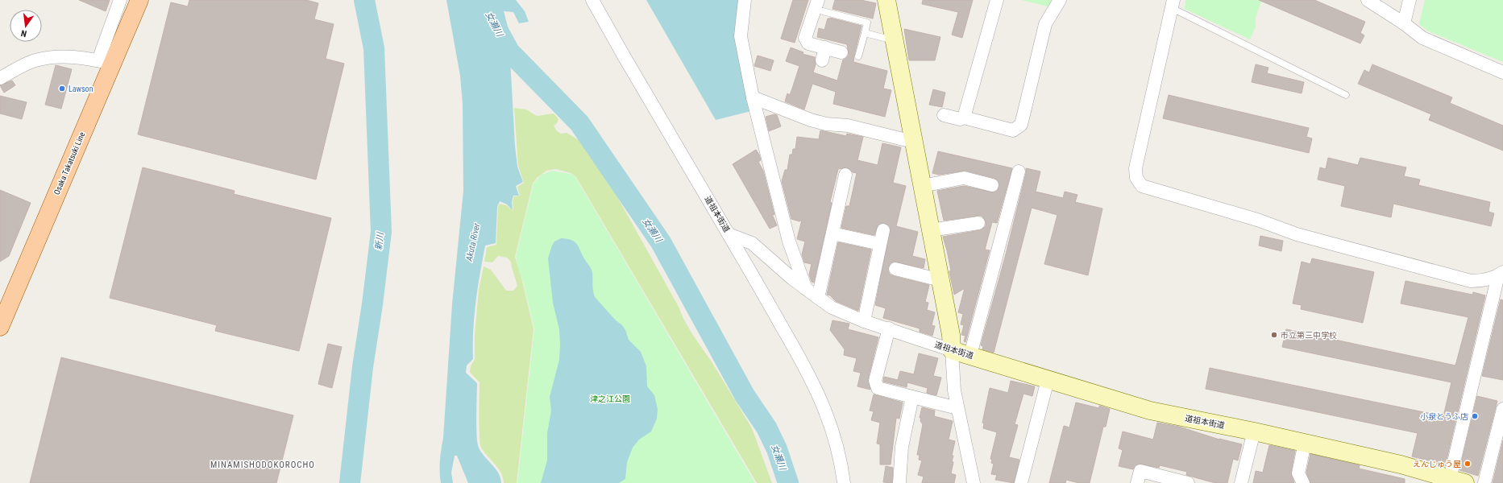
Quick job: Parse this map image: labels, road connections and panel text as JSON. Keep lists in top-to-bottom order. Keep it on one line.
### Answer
{"streets":{"main road":["Osaka Takatsuki Line"],"street":["道祖本街道"]},"districts":["MINAMISHODOKOROCHO"],"water":["女瀬川","新川","Akuta River"],"parks":["津之江公園"],"places":["Lawson","市立第三中学校","小泉とうふ店","えんじゅう屋"],"north":"bottom"}
